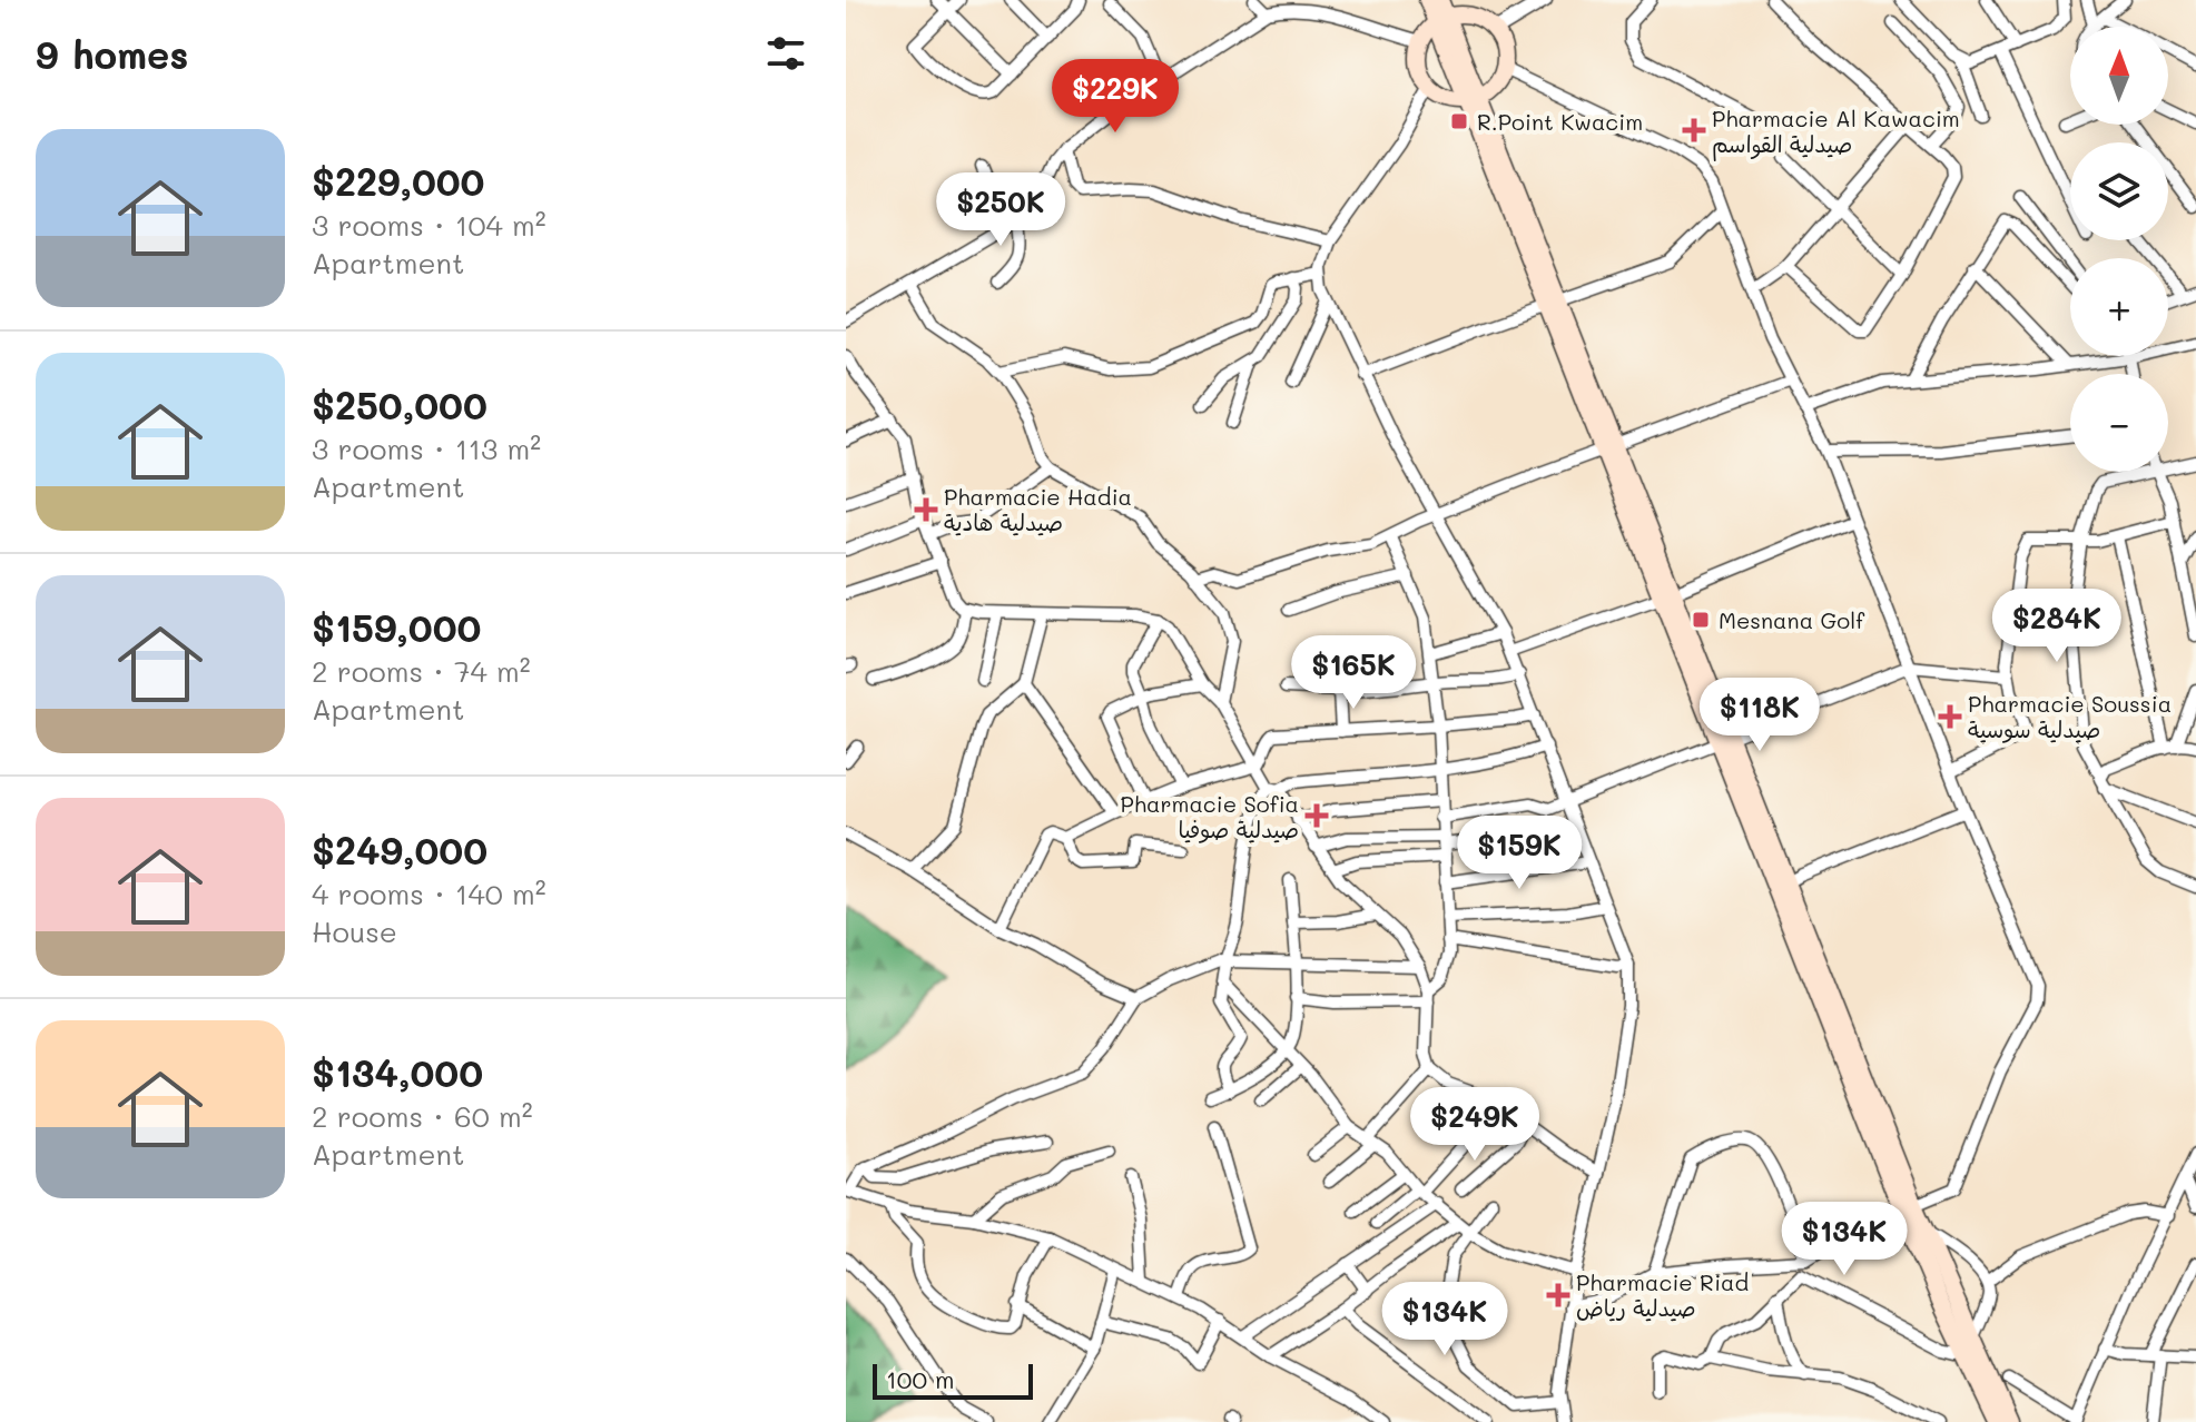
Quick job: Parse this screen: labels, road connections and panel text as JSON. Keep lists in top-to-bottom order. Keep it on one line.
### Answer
{"places":{"transit":["R.Point Kwacim","Mesnana Golf"],"health":["Pharmacie Al Kawacim صيدلية القواسم","Pharmacie Hadia صيدلية هادية","Pharmacie Soussia صيدلية سوسية","Pharmacie Sofia صيدلية صوفيا","Pharmacie Riad صيدلية رياض"]},"scale_bar":"100 m","north":"top","page":{"heading":"9 homes","map_buttons":["+","−"],"price":["$229K","$250K","$284K","$165K","$118K","$159K","$249K","$134K","$134K"],"list":[{"name":"$229,000","note":"3 rooms · 104 m² · Apartment"},{"name":"$250,000","note":"3 rooms · 113 m² · Apartment"},{"name":"$159,000","note":"2 rooms · 74 m² · Apartment"},{"name":"$249,000","note":"4 rooms · 140 m² · House"},{"name":"$134,000","note":"2 rooms · 60 m² · Apartment"}],"scale":"100 m"}}
